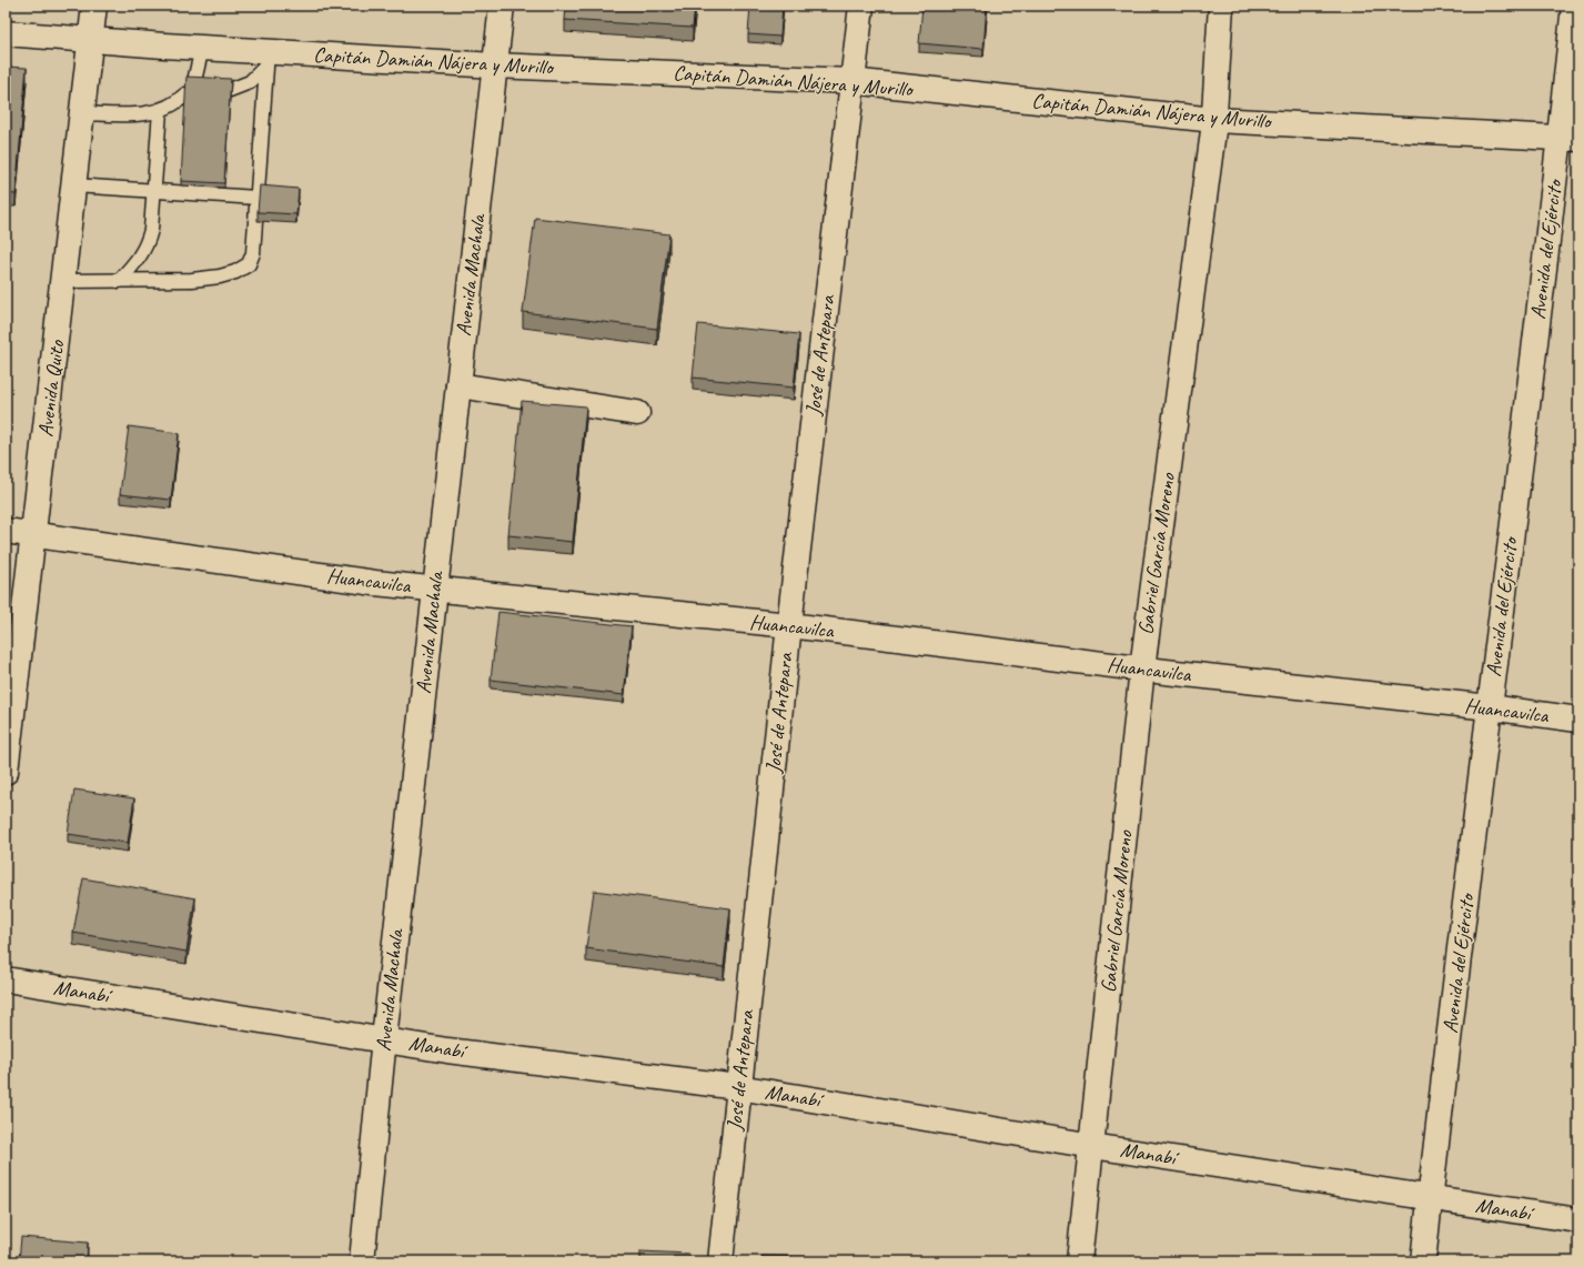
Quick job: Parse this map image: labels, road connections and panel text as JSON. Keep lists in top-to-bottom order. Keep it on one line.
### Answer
{"streets":{"street":["Capitán Damián Nájera y Murillo","Avenida del Ejército","Avenida Machala","José de Antepara","Avenida Quito","Gabriel García Moreno","Huancavilca","Manabí"]},"crossings":[["Capitán Damián Nájera y Murillo","Avenida del Ejército"],["Capitán Damián Nájera y Murillo","Avenida Machala"],["Capitán Damián Nájera y Murillo","José de Antepara"],["Capitán Damián Nájera y Murillo","Avenida Quito"],["Capitán Damián Nájera y Murillo","Gabriel García Moreno"],["Avenida del Ejército","Huancavilca"],["Avenida del Ejército","Manabí"],["Avenida Machala","Huancavilca"],["Avenida Machala","Manabí"],["José de Antepara","Huancavilca"],["José de Antepara","Manabí"],["Avenida Quito","Huancavilca"],["Gabriel García Moreno","Huancavilca"],["Gabriel García Moreno","Manabí"]]}
